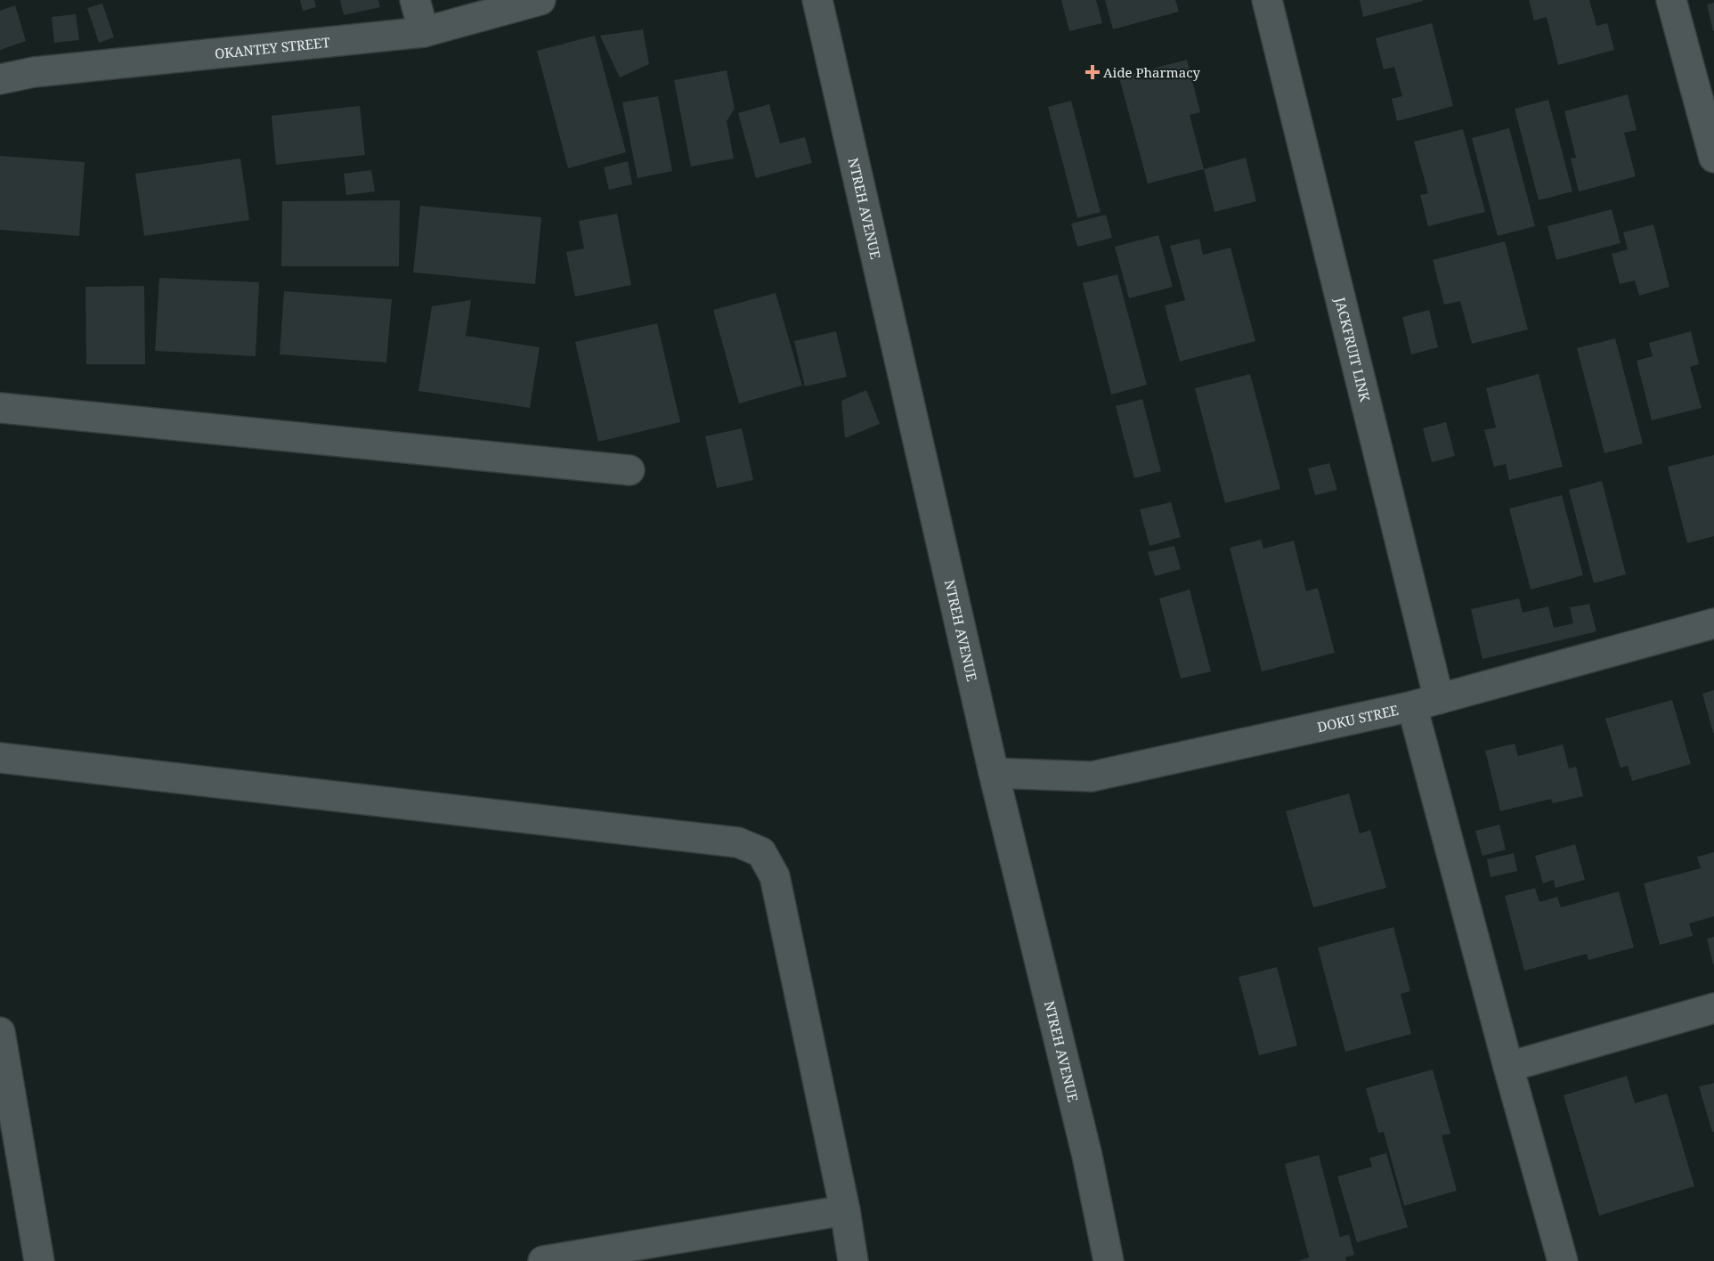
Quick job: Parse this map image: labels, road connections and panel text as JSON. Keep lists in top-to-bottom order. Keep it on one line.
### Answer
{"streets":{"street":["OKANTEY STREET","NTREH AVENUE","JACKFRUIT LINK","DOKU STREE"]},"crossings":[["NTREH AVENUE","DOKU STREE"],["JACKFRUIT LINK","DOKU STREE"]],"places":{"health":["Aide Pharmacy"]}}
